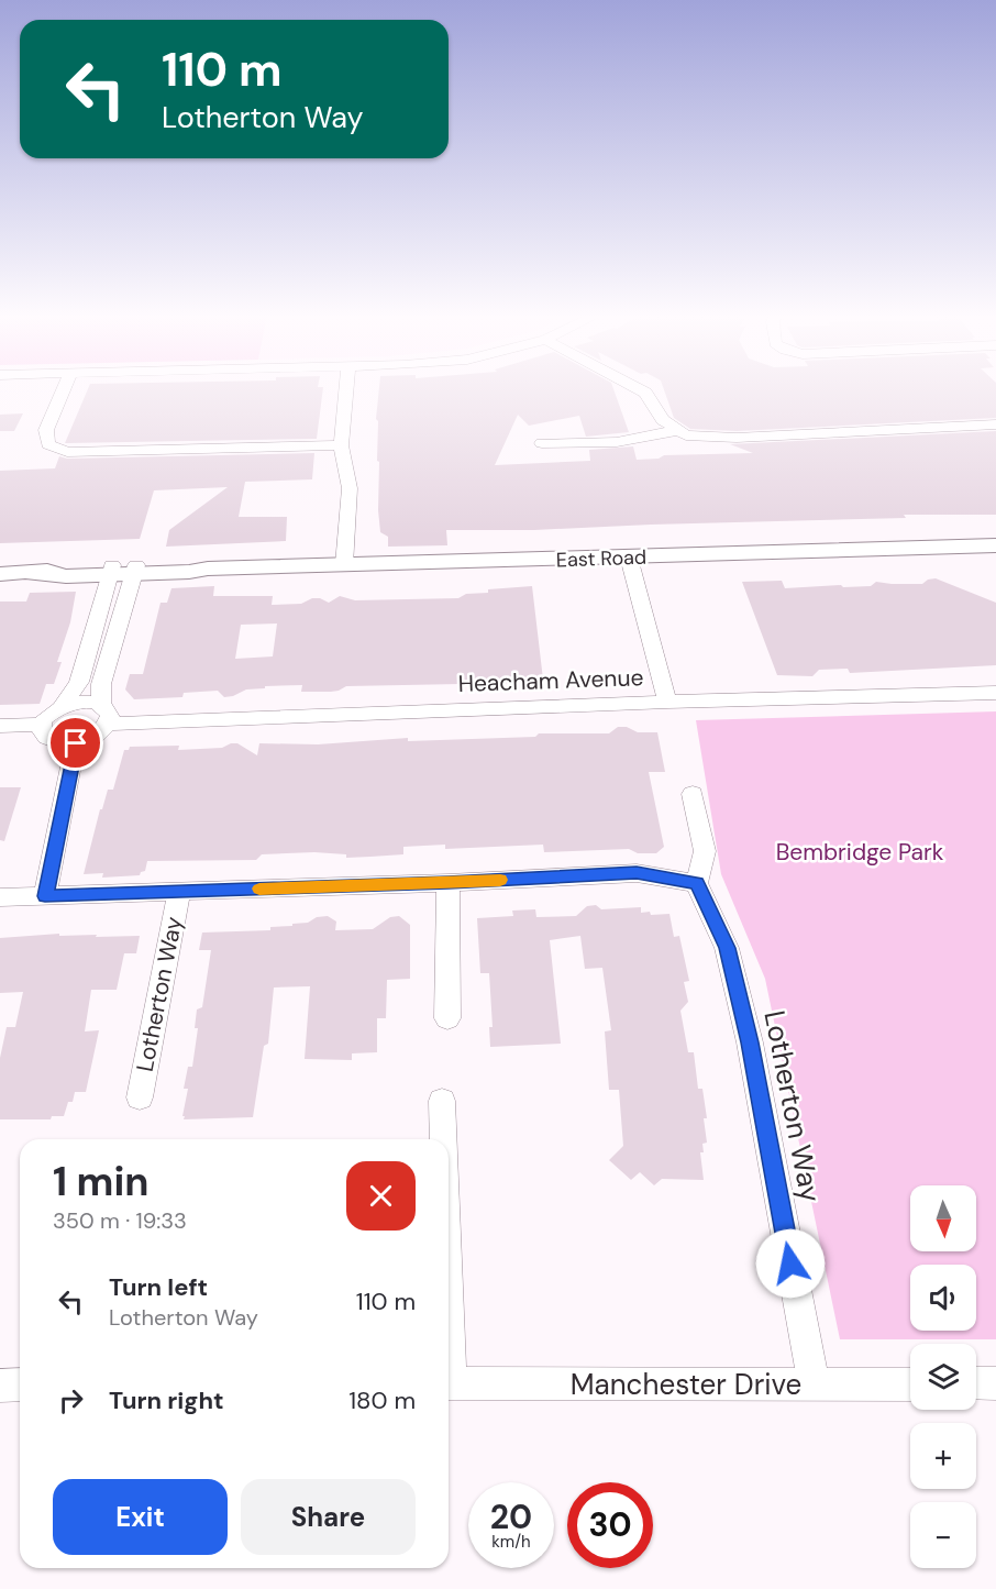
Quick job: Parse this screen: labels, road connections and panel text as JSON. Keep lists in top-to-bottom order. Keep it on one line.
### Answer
{"streets":{"street":["East Road","Heacham Avenue","Lotherton Way","Manchester Drive"]},"crossings":[["Lotherton Way","Manchester Drive"]],"parks":["Bembridge Park"],"north":"bottom","page":{"turn":["110 m","Lotherton Way"],"heading":["1 min","350 m · 19:33"],"map_buttons":["+","−"],"list":[{"name":"Turn left","note":"Lotherton Way","value":"110 m"},{"name":"Turn right","value":"180 m"}],"buttons":["Exit","Share"],"speed":"20 km/h","limit":"30"}}
